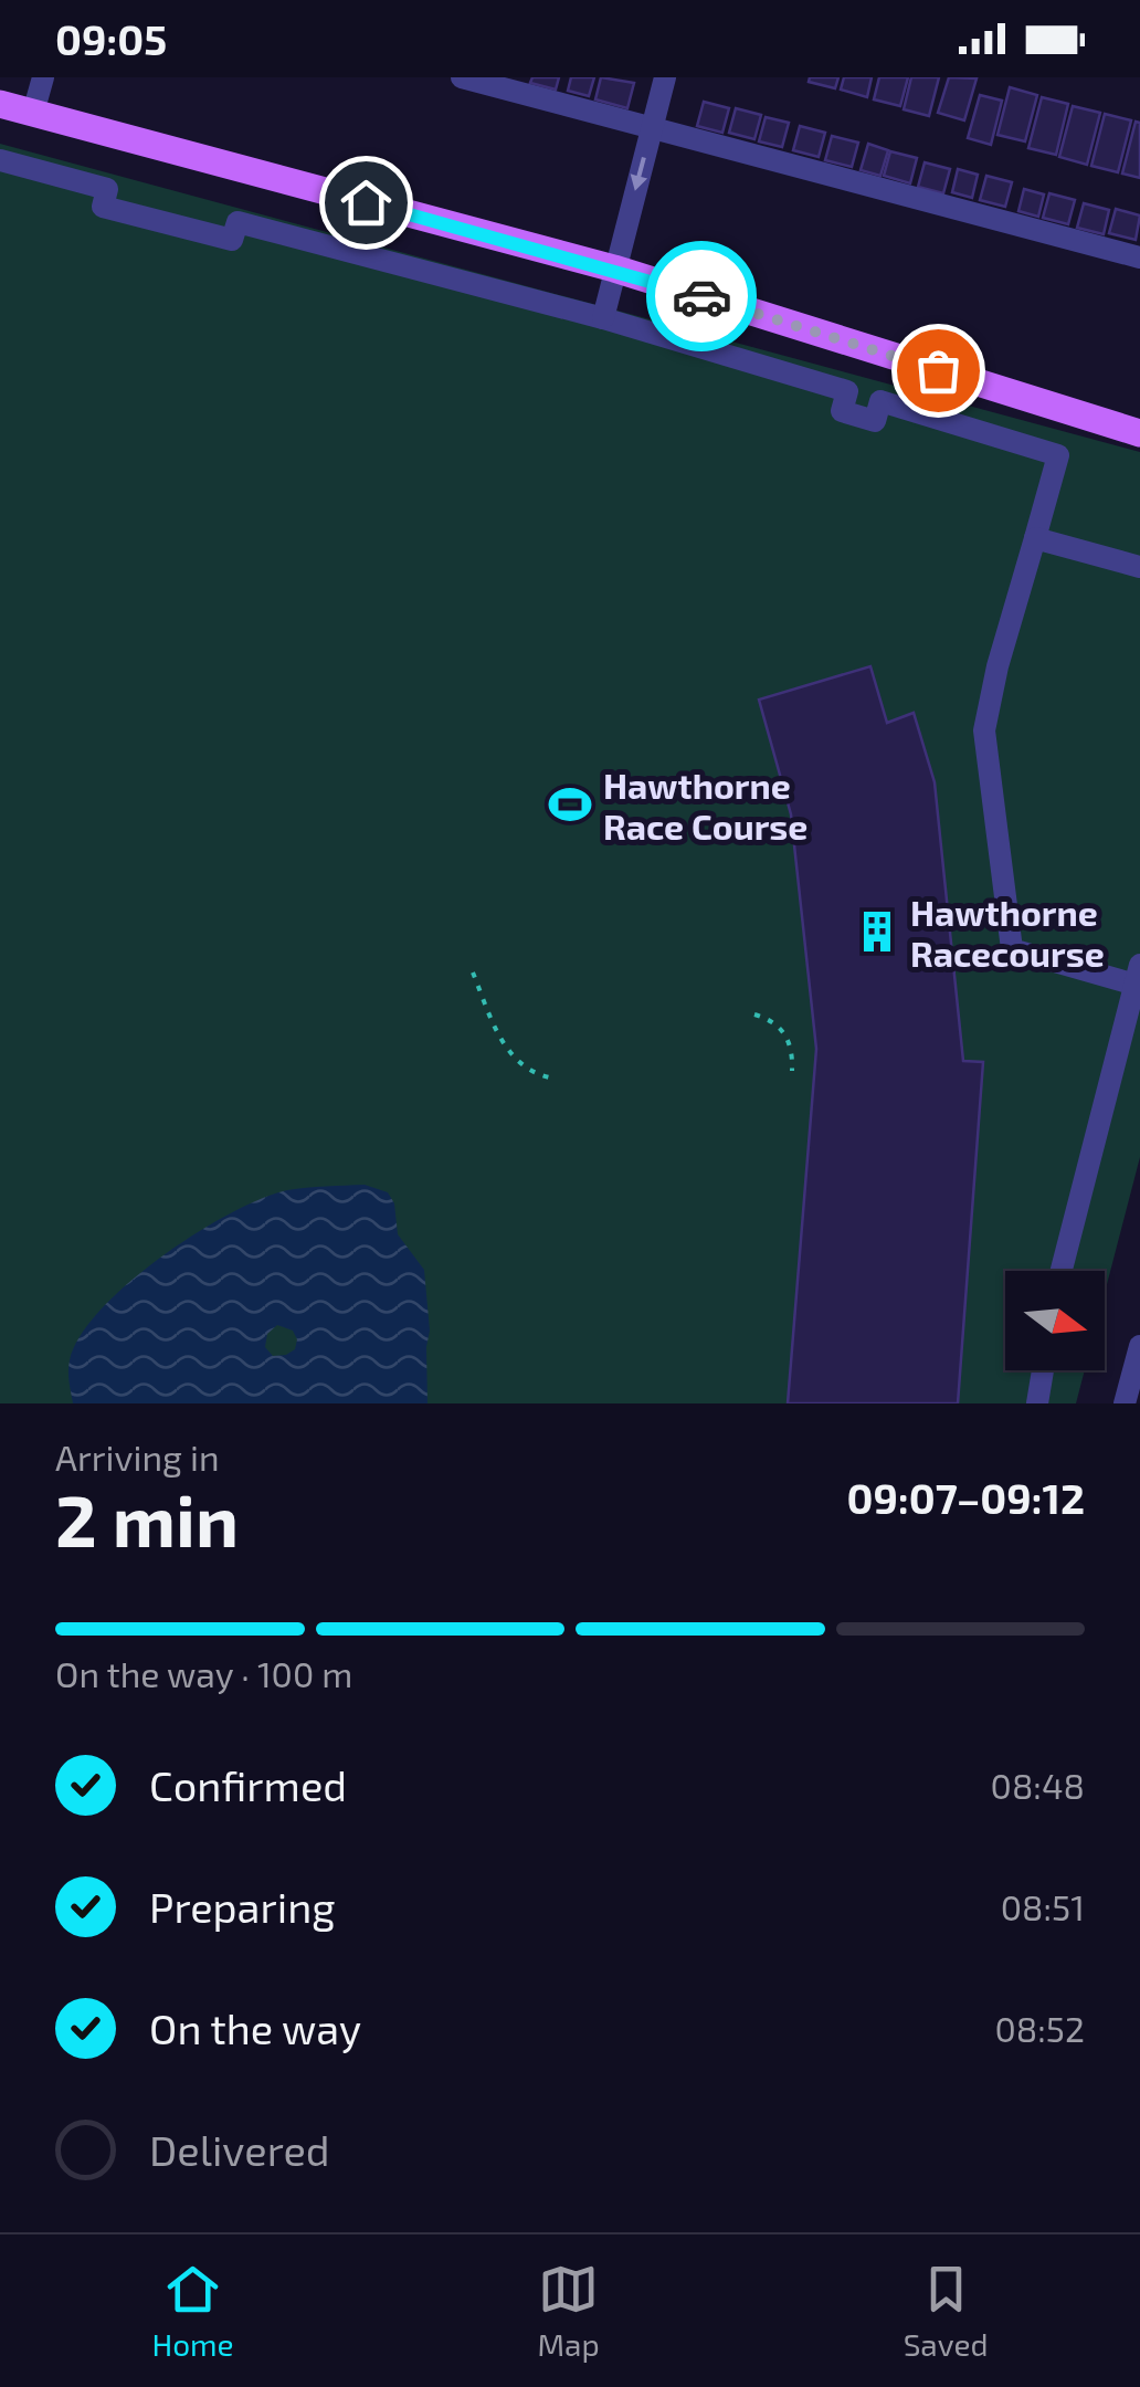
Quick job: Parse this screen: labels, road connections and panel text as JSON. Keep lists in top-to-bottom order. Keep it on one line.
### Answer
{"places":{"sports":["Hawthorne Race Course"],"building":["Hawthorne Racecourse"]},"north":"right","page":{"status":"09:05","heading":["2 min","Arriving in","09:07–09:12"],"bar":"On the way · 100 m","list":[["Confirmed","08:48"],["Preparing","08:51"],["On the way","08:52"],"Delivered"],"tabs":["Home","Map","Saved"]}}
